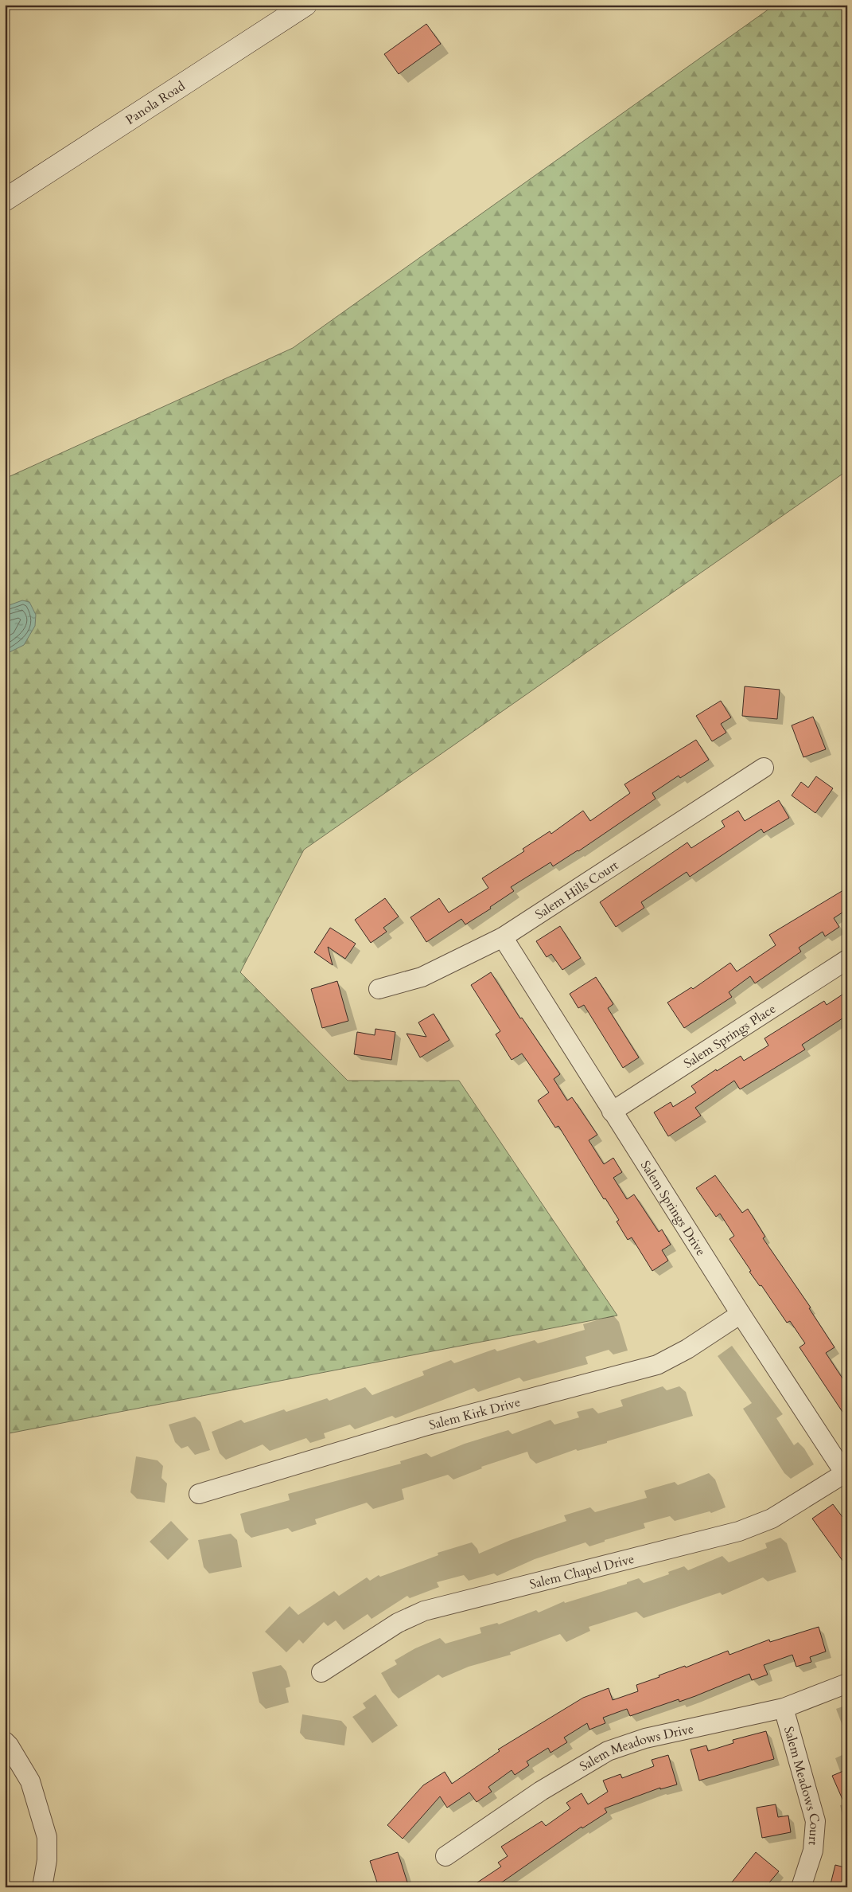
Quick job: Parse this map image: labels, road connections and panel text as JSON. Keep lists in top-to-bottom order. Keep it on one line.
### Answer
{"streets":{"main road":["Panola Road"],"street":["Salem Hills Court","Salem Springs Place","Salem Springs Drive","Salem Kirk Drive","Salem Chapel Drive","Salem Meadows Drive","Salem Meadows Court"]},"crossings":[["Salem Hills Court","Salem Springs Drive"],["Salem Springs Place","Salem Springs Drive"],["Salem Springs Drive","Salem Kirk Drive"],["Salem Springs Drive","Salem Chapel Drive"],["Salem Meadows Drive","Salem Meadows Court"]]}
